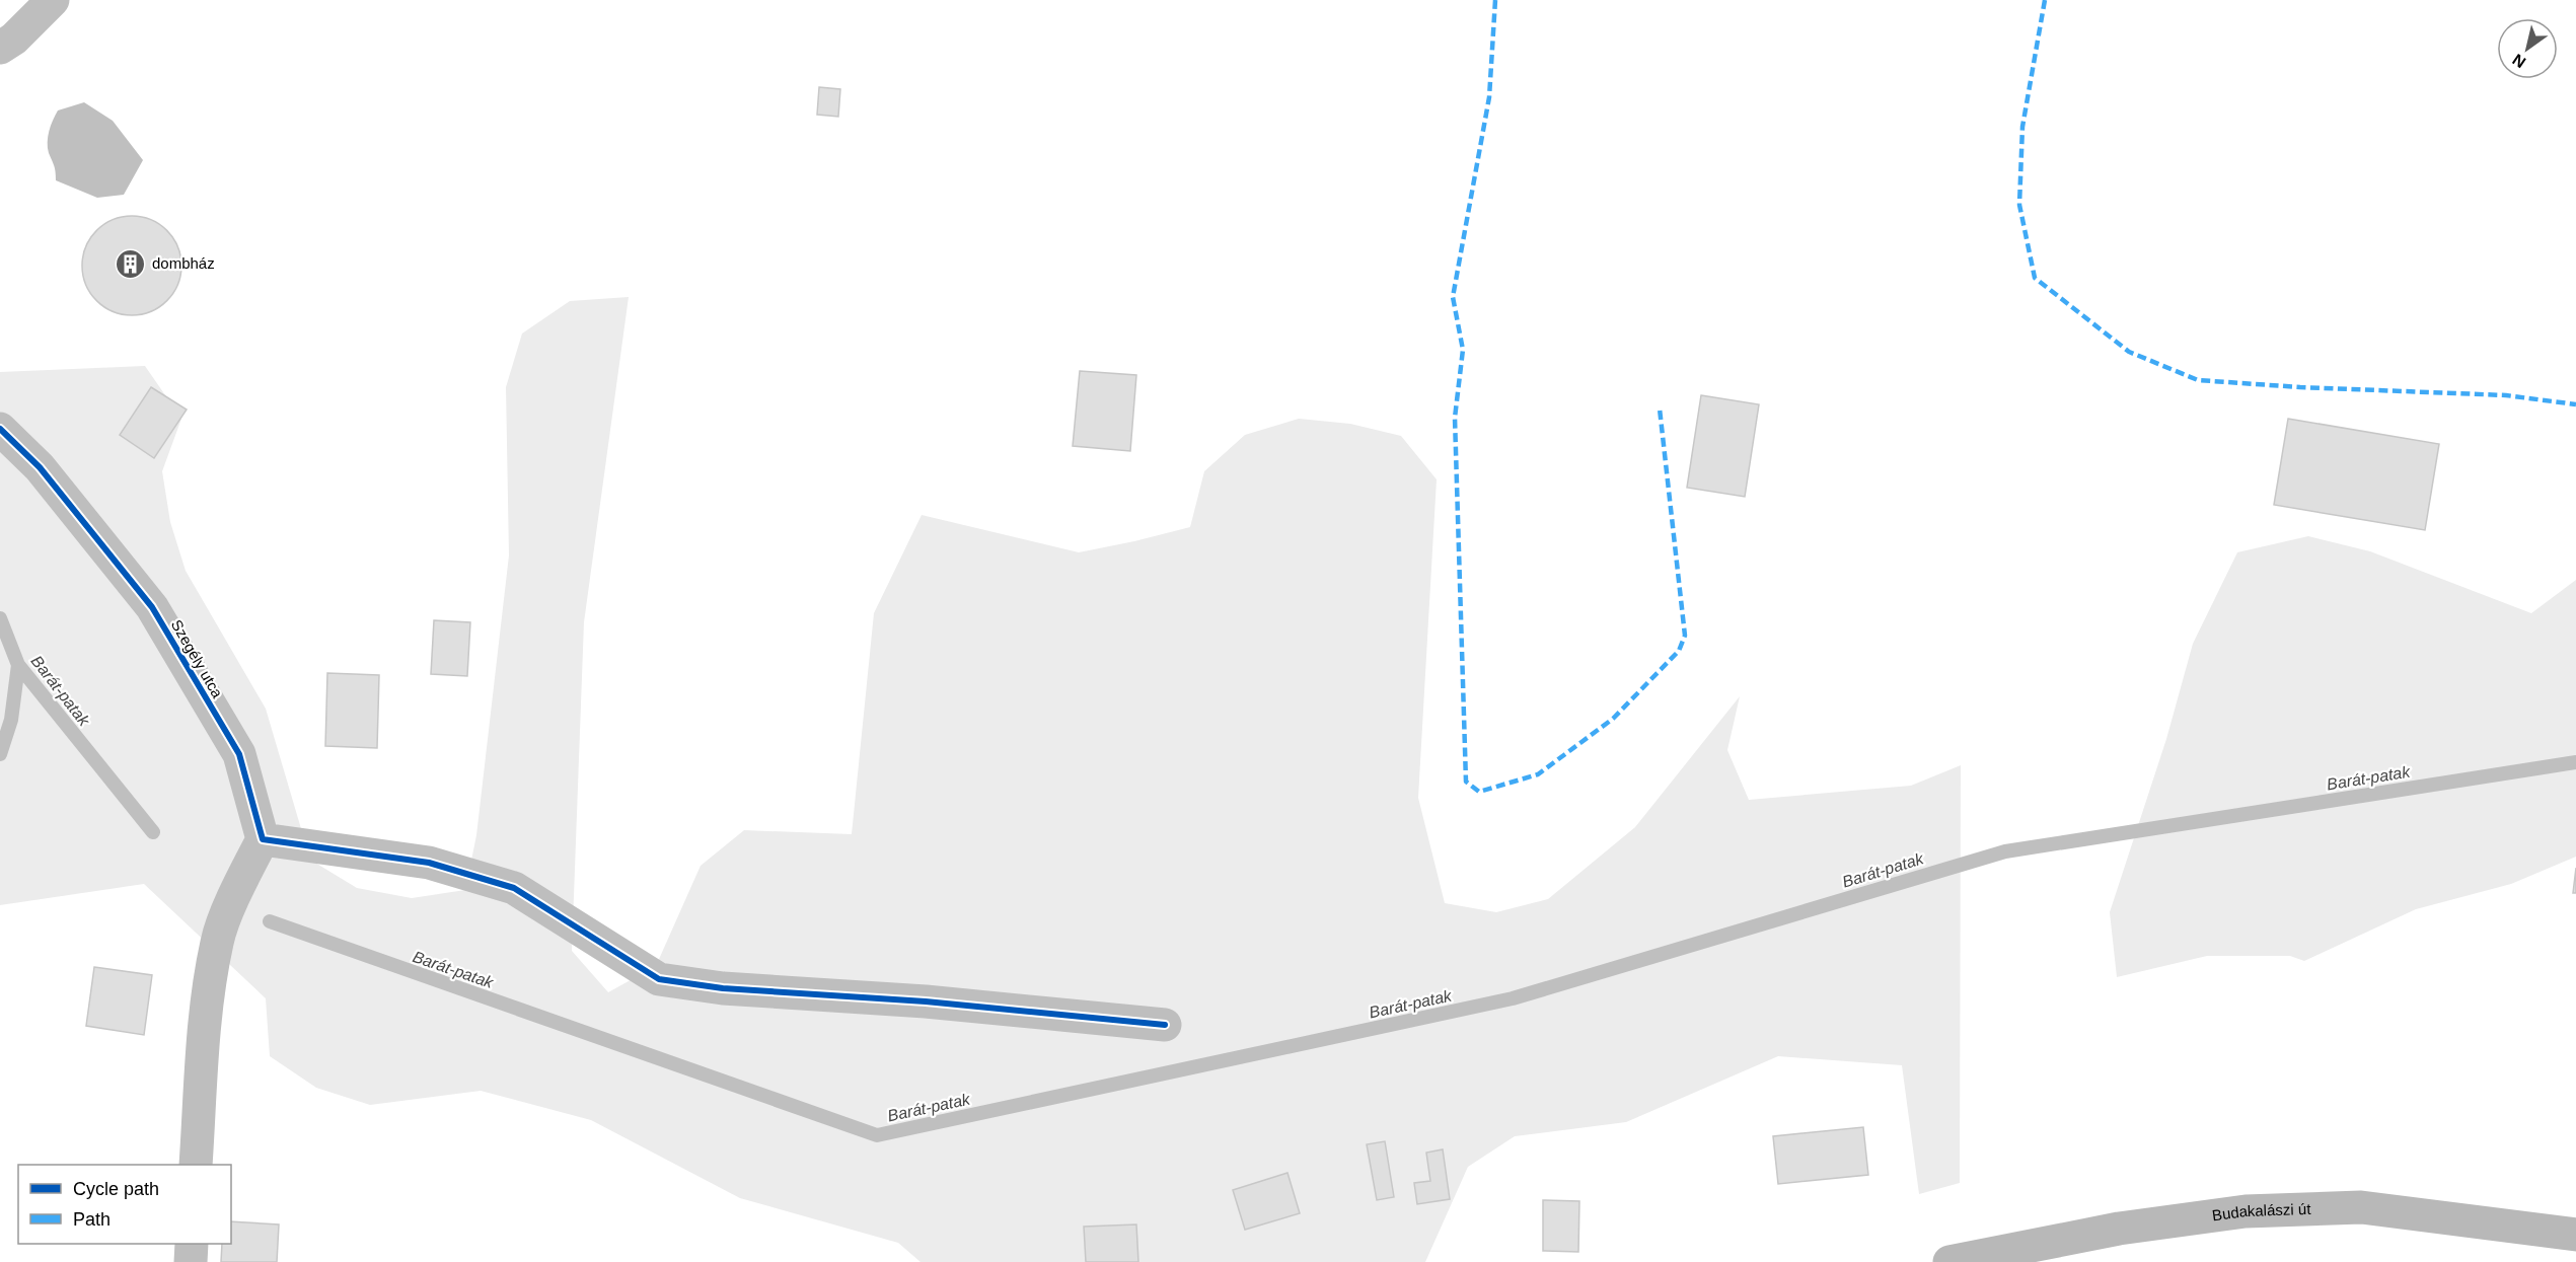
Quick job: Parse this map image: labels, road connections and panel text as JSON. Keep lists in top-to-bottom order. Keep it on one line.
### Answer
{"streets":{"main road":["Budakalászi út"],"street":["Szegély utca"]},"water":["Barát-patak"],"places":{"building":["dombház"]},"legend":["Cycle path","Path"],"north":"bottom left"}
